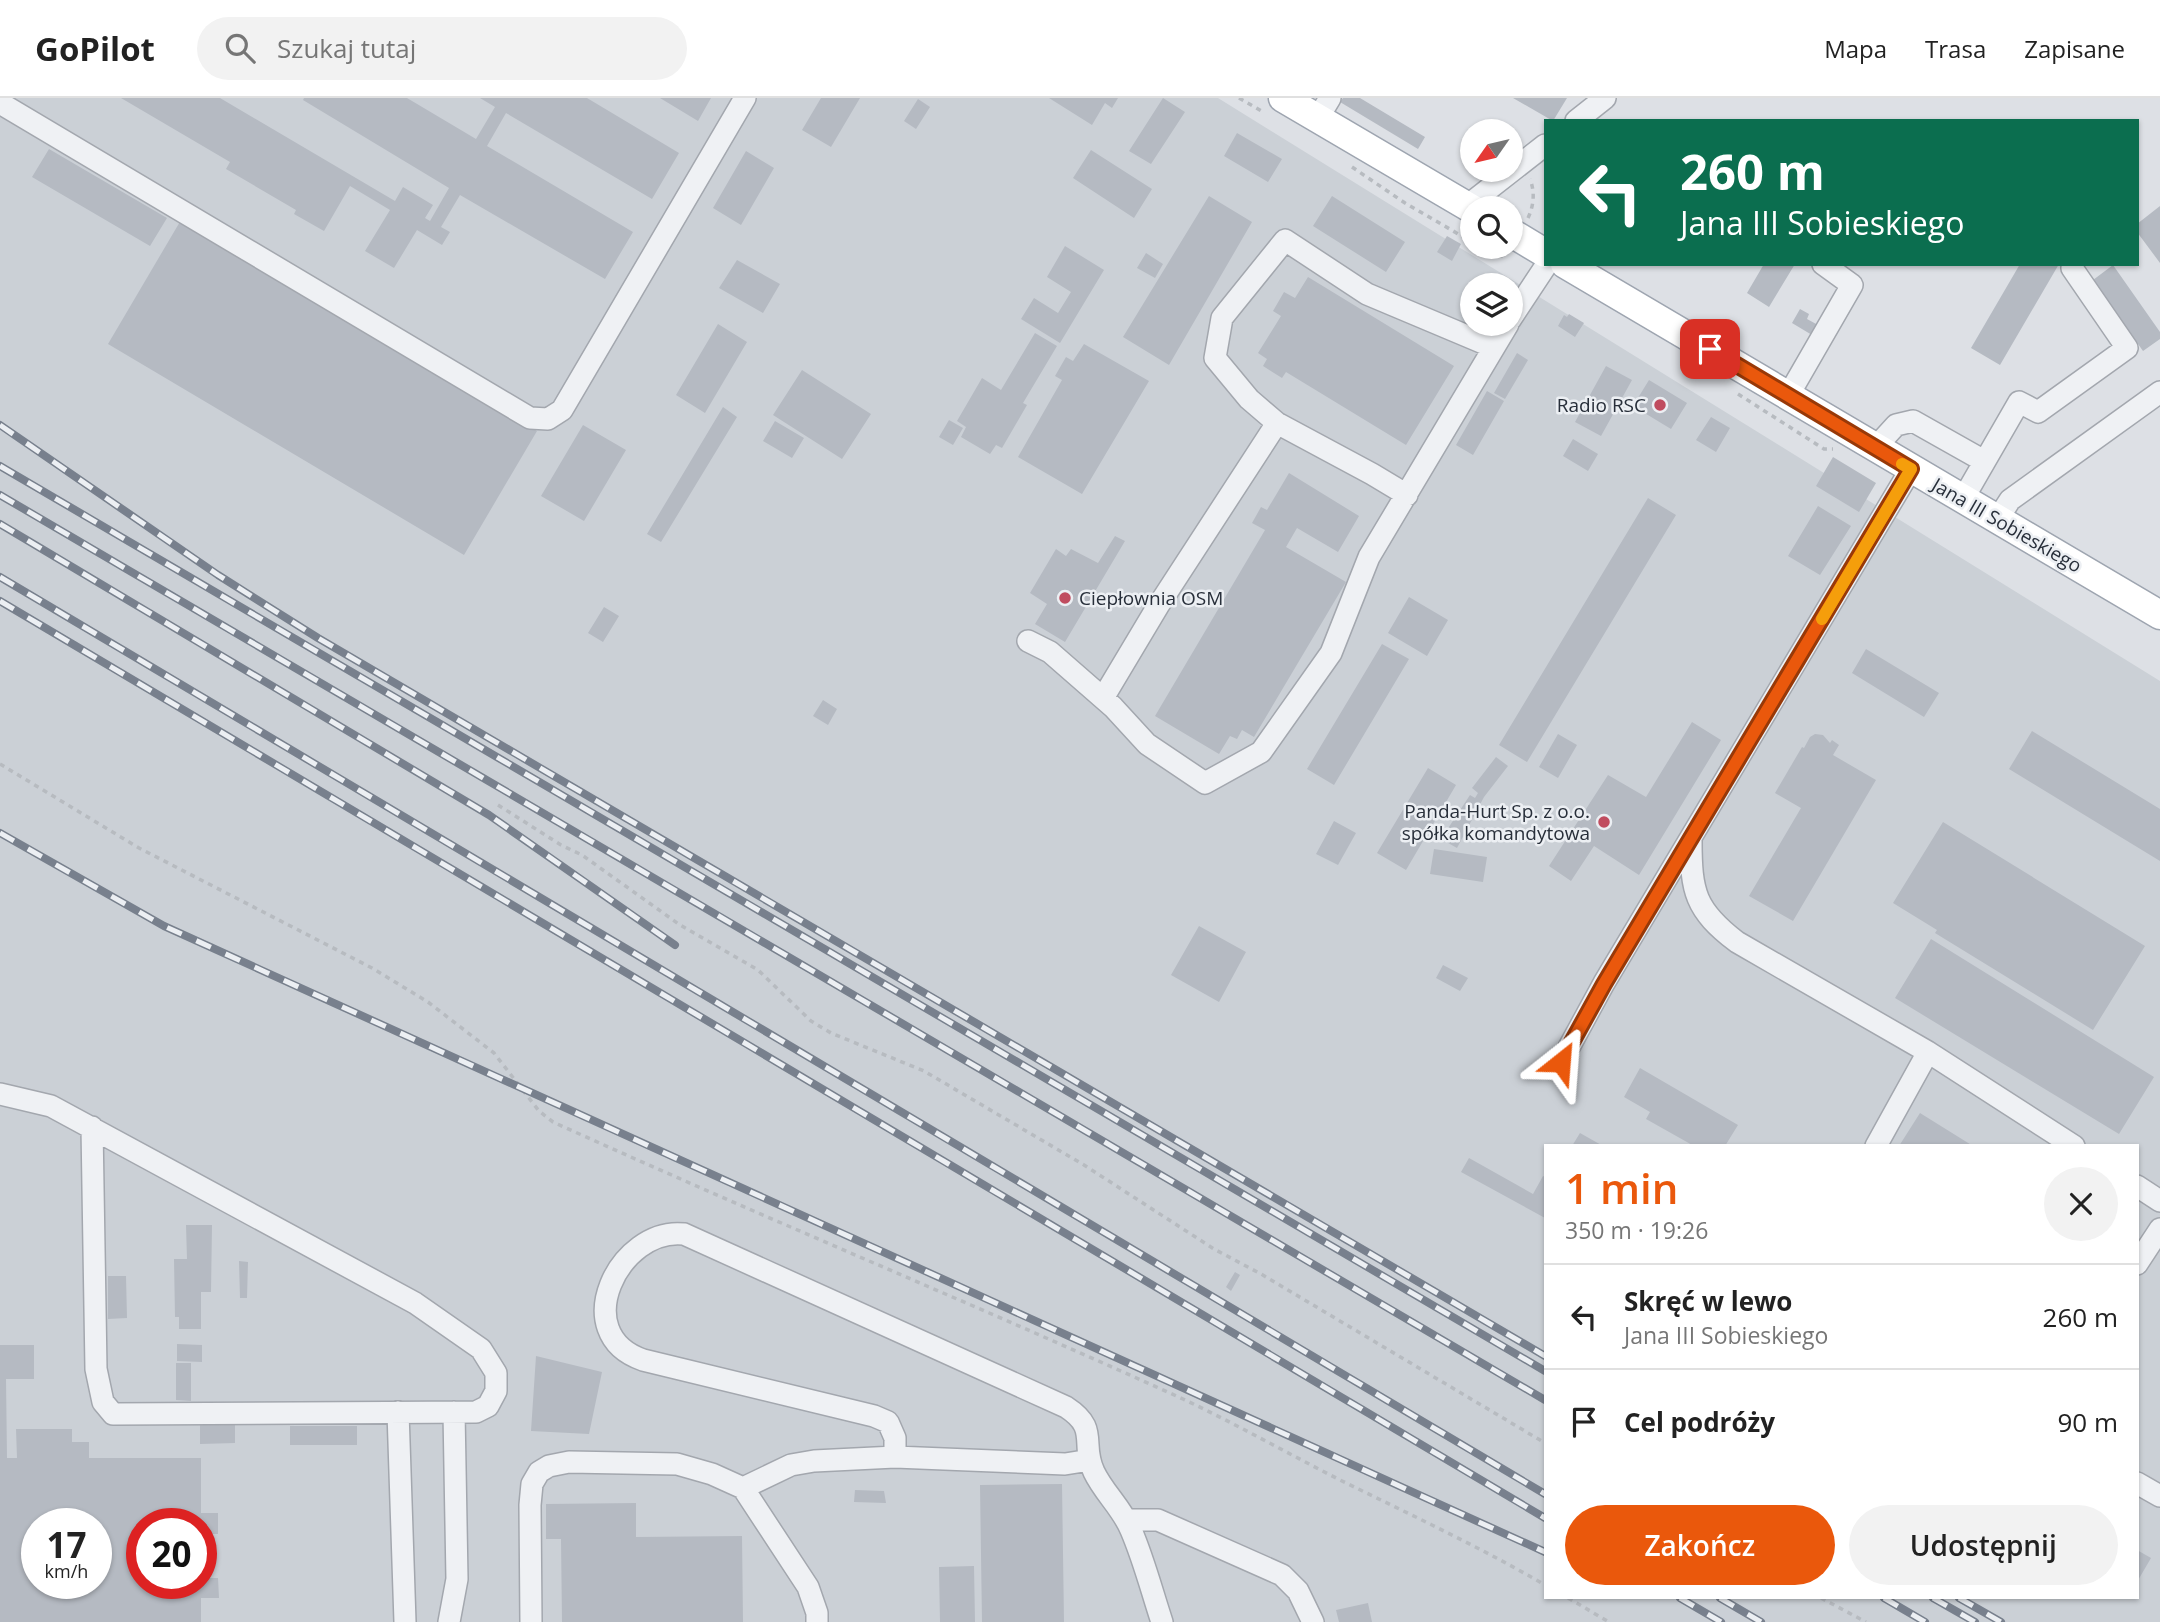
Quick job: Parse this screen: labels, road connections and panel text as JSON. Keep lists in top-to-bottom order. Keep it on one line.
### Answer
{"streets":{"main road":["Jana III Sobieskiego"]},"places":["Radio RSC","Ciepłownia OSM","Panda-Hurt Sp. z o.o. spółka komandytowa"],"north":"bottom left","page":{"header":"GoPilot","search":"Szukaj tutaj","nav":["Mapa","Trasa","Zapisane"],"turn":["260 m","Jana III Sobieskiego"],"heading":["1 min","350 m · 19:26"],"list":[{"name":"Skręć w lewo","note":"Jana III Sobieskiego","value":"260 m"},{"name":"Cel podróży","value":"90 m"}],"buttons":["Zakończ","Udostępnij"],"speed":"17 km/h","limit":"20"}}
